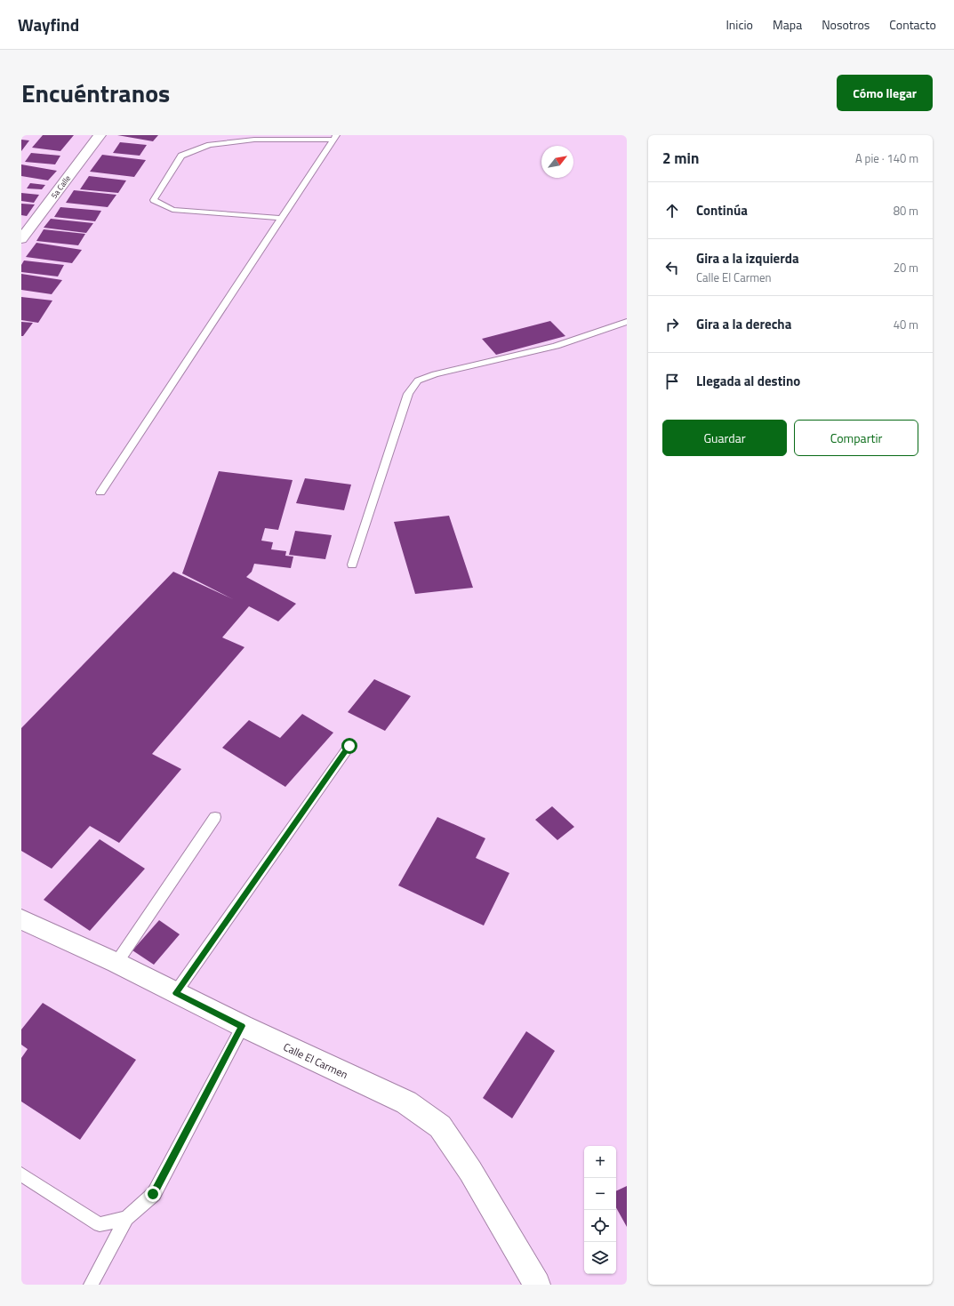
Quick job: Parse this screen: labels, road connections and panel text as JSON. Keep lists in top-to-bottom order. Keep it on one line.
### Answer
{"streets":{"street":["5a Calle","Calle El Carmen"]},"north":"top right","page":{"header":"Wayfind","nav":["Inicio","Mapa","Nosotros","Contacto"],"title":"Encuéntranos","buttons":["Cómo llegar",["Guardar","Compartir"]],"heading":["2 min","A pie · 140 m"],"list":[["Continúa","80 m"],["Gira a la izquierda","Calle El Carmen","20 m"],["Gira a la derecha","40 m"],"Llegada al destino"],"map_buttons":["+","−"]}}
